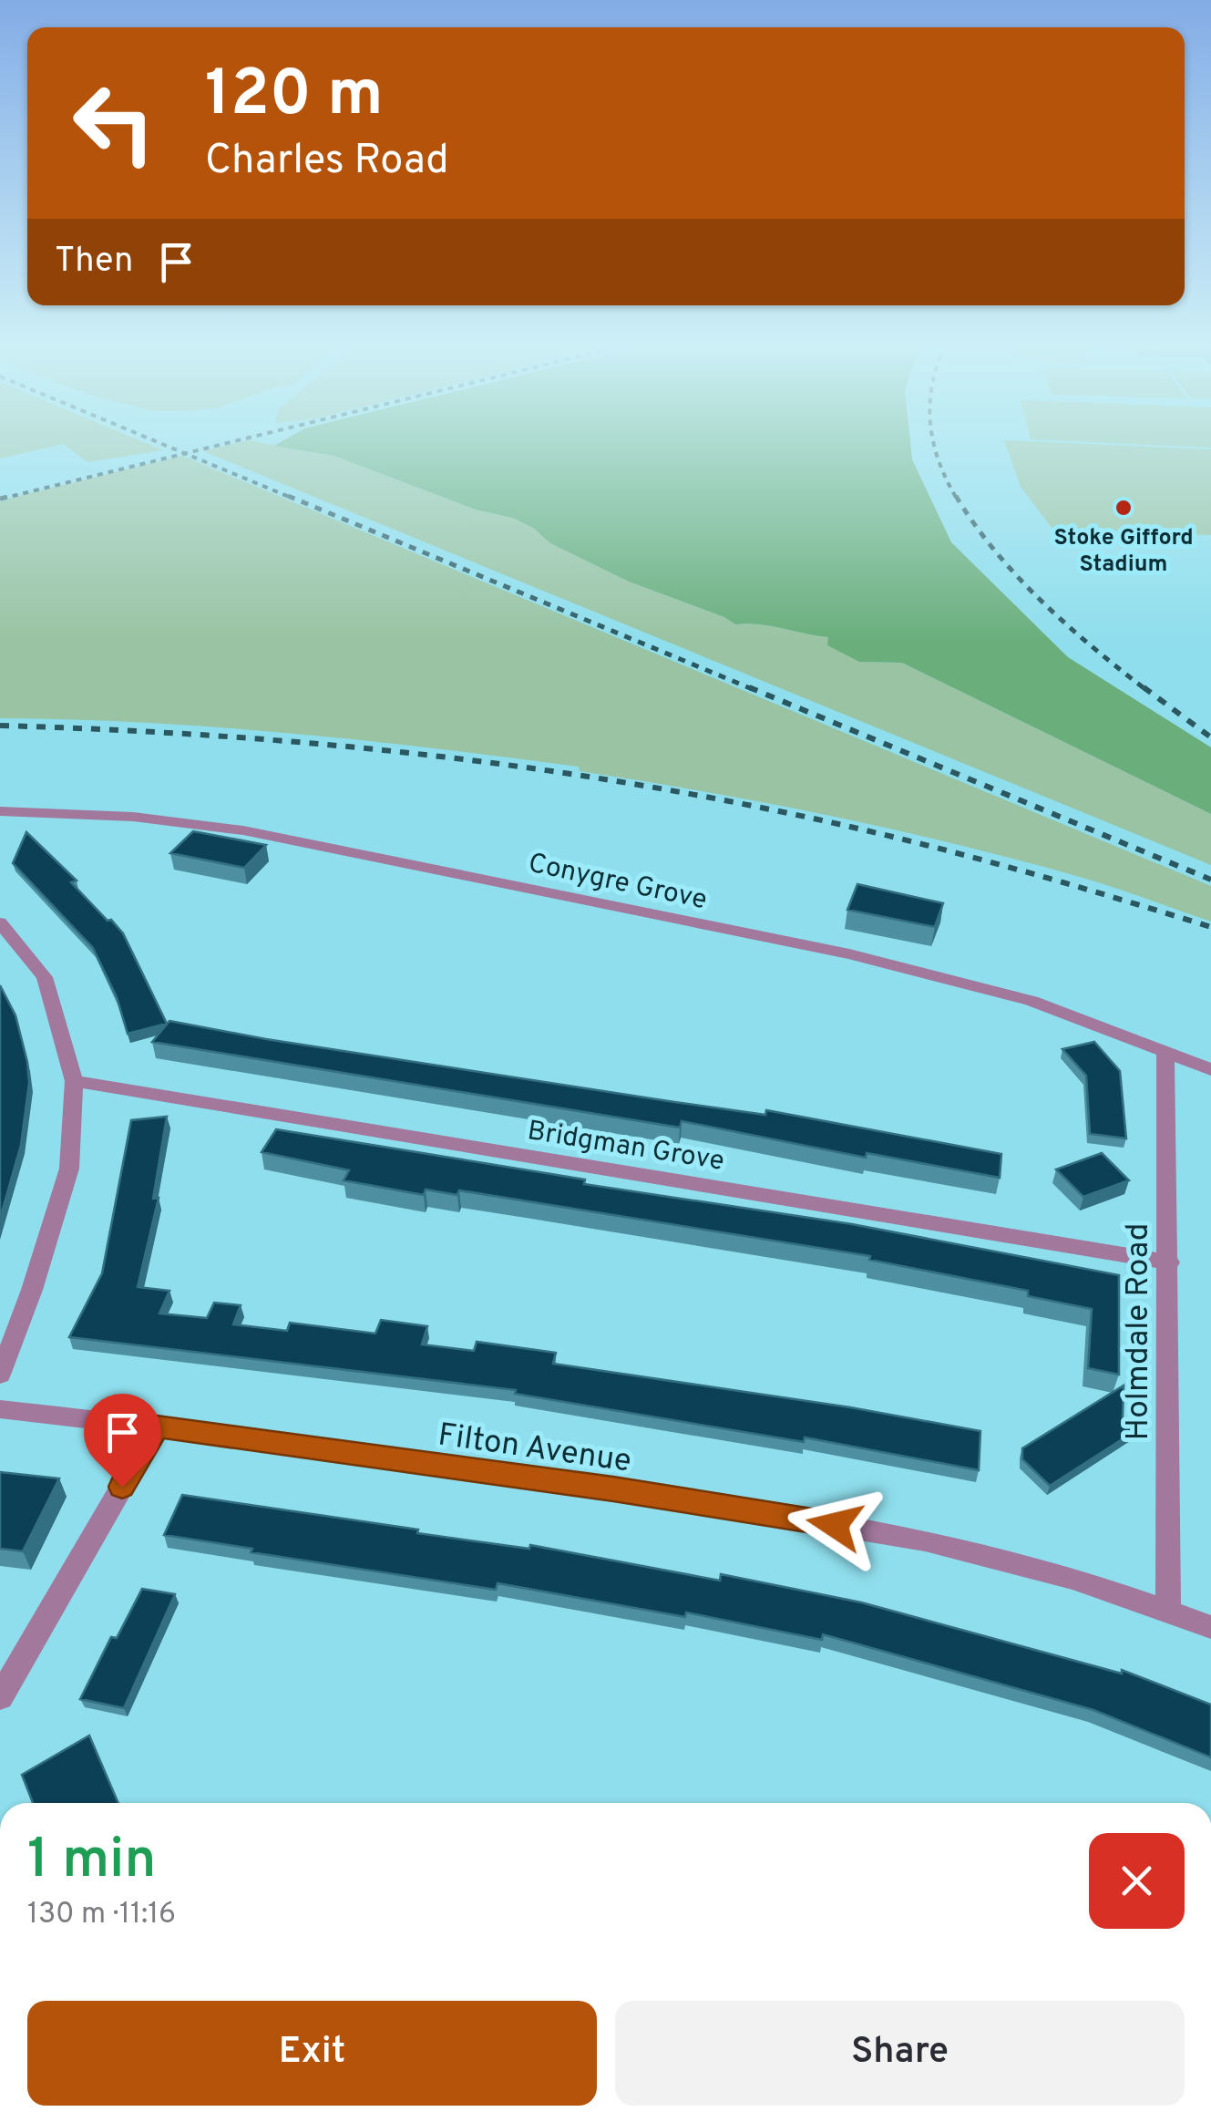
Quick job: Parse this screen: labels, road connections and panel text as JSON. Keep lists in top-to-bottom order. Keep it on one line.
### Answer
{"streets":{"street":["Conygre Grove","Bridgman Grove","Holmdale Road","Filton Avenue"]},"crossings":[["Conygre Grove","Holmdale Road"],["Bridgman Grove","Holmdale Road"],["Holmdale Road","Filton Avenue"]],"places":["Stoke Gifford Stadium"],"page":{"turn":["120 m","Charles Road"],"then":"Then","heading":["1 min","130 m · 11:16"],"buttons":["Exit","Share"]}}
